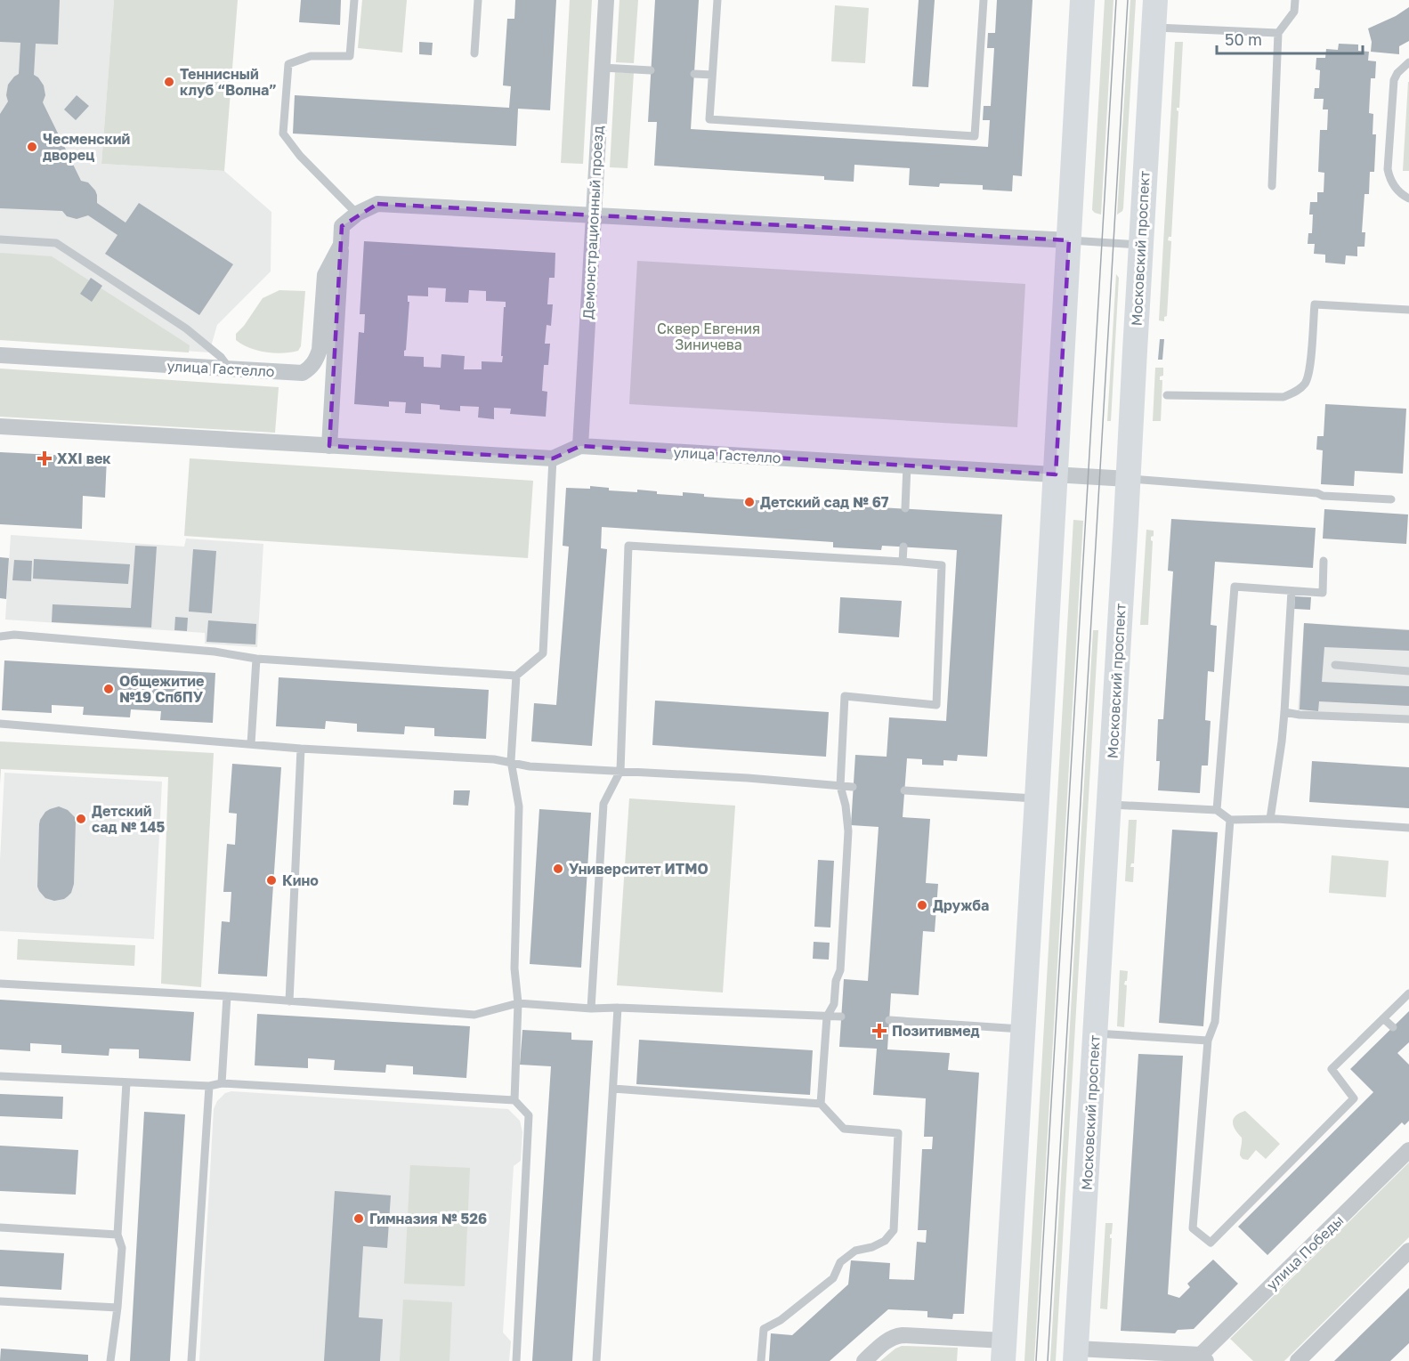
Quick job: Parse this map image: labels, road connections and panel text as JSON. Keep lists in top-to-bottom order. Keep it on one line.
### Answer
{"streets":{"main road":["Московский проспект"],"street":["Демонстрационный проезд","улица Гастелло","улица Победы"]},"crossings":[["Демонстрационный проезд","улица Гастелло"],["Московский проспект","улица Гастелло"]],"parks":["Сквер Евгения Зиничева"],"places":{"other":["Теннисный клуб “Волна”","Чесменский дворец","Детский сад № 67","Общежитие №19 СпбПУ","Детский сад № 145","Университет ИТМО","Кино","Дружба","Гимназия № 526"],"health":["XXI век","Позитивмед"]},"scale_bar":"50 m"}
